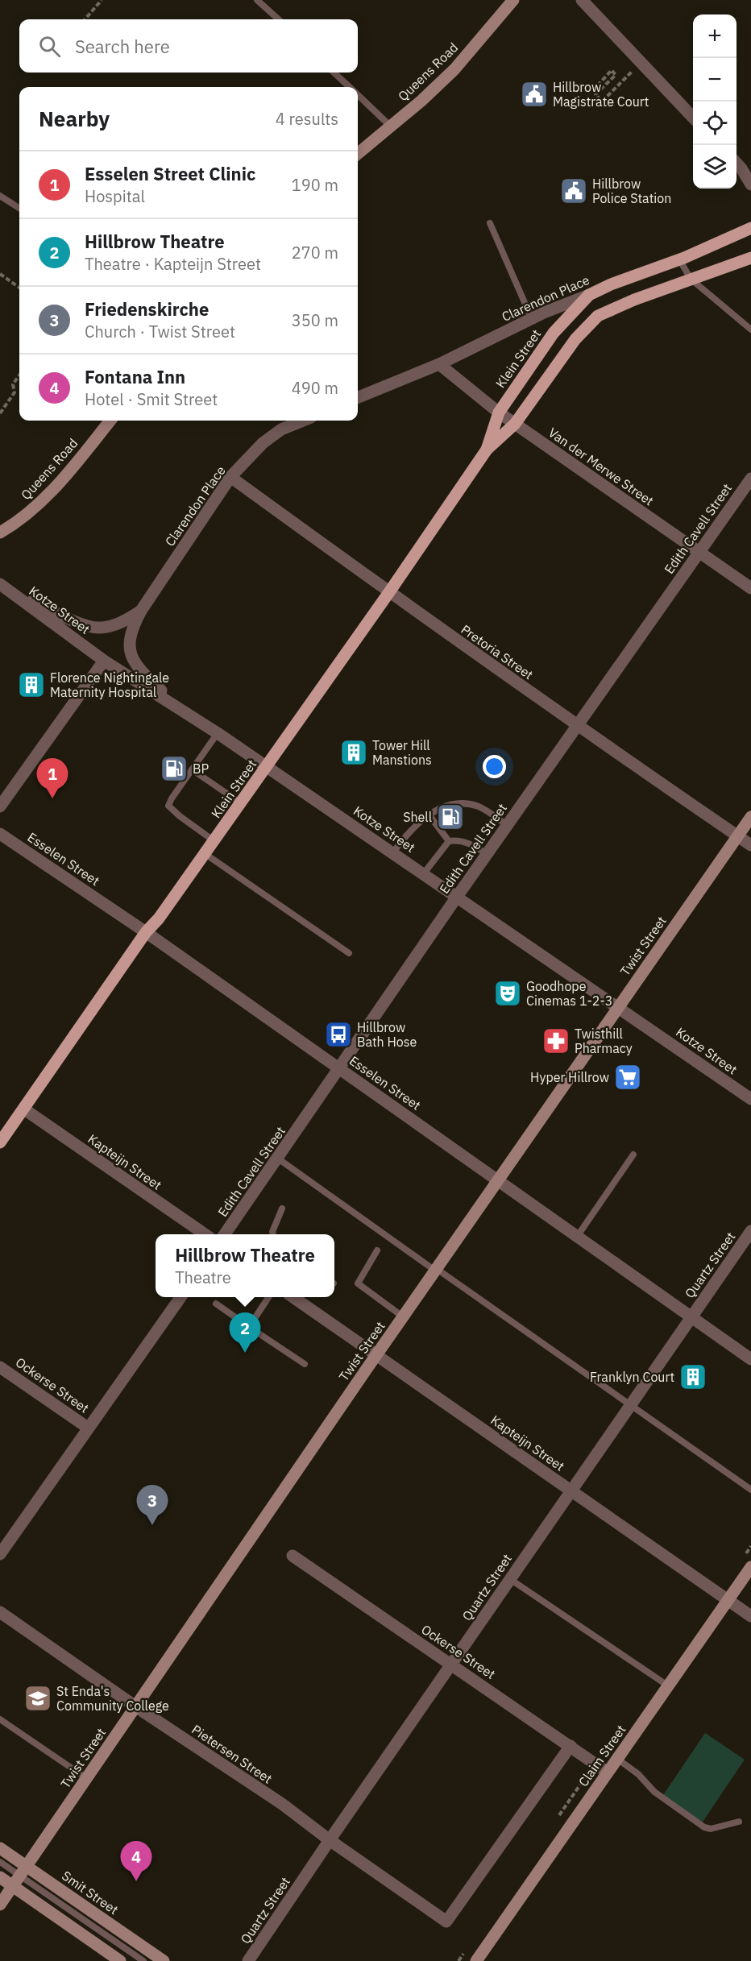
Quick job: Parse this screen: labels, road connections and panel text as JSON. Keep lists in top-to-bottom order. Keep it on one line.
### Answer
{"streets":{"main road":["Clarendon Place","Klein Street"],"street":["Queens Road","Van der Merwe Street","Edith Cavell Street","Kotze Street","Pretoria Street","Esselen Street","Twist Street","Kapteijn Street","Quartz Street","Ockerse Street","Pietersen Street","Claim Street","Smit Street"]},"crossings":[["Clarendon Place","Klein Street"],["Clarendon Place","Van der Merwe Street"],["Clarendon Place","Kotze Street"],["Clarendon Place","Pretoria Street"],["Klein Street","Van der Merwe Street"],["Klein Street","Kotze Street"],["Klein Street","Pretoria Street"],["Klein Street","Esselen Street"],["Klein Street","Kapteijn Street"],["Van der Merwe Street","Edith Cavell Street"],["Edith Cavell Street","Kotze Street"],["Edith Cavell Street","Pretoria Street"],["Edith Cavell Street","Esselen Street"],["Kotze Street","Twist Street"],["Pretoria Street","Twist Street"],["Esselen Street","Twist Street"],["Esselen Street","Quartz Street"],["Twist Street","Kapteijn Street"],["Twist Street","Pietersen Street"],["Twist Street","Smit Street"],["Kapteijn Street","Quartz Street"],["Kapteijn Street","Claim Street"],["Quartz Street","Ockerse Street"],["Quartz Street","Pietersen Street"],["Ockerse Street","Pietersen Street"],["Ockerse Street","Claim Street"]],"places":{"public building":["Hillbrow Magistrate Court","Hillbrow Police Station"],"building":["Florence Nightingale Maternity Hospital","Tower Hill Manstions","Franklyn Court"],"fuel station":["BP","Shell"],"theatre":["Goodhope Cinemas 1-2-3"],"bus stop":["Hillbrow Bath Hose"],"pharmacy":["Twisthill Pharmacy"],"supermarket":["Hyper Hillrow"],"school or university":["St Enda's Community College"]},"page":{"map_buttons":["+","−"],"search":"Search here","heading":["Nearby","4 results"],"list":[{"mark":"1","name":"Esselen Street Clinic","note":"Hospital","value":"190 m"},{"mark":"2","name":"Hillbrow Theatre","note":"Theatre · Kapteijn Street","value":"270 m"},{"mark":"3","name":"Friedenskirche","note":"Church · Twist Street","value":"350 m"},{"mark":"4","name":"Fontana Inn","note":"Hotel · Smit Street","value":"490 m"}],"pins":["1","2","3","4"],"popup":["Hillbrow Theatre","Theatre"]}}
